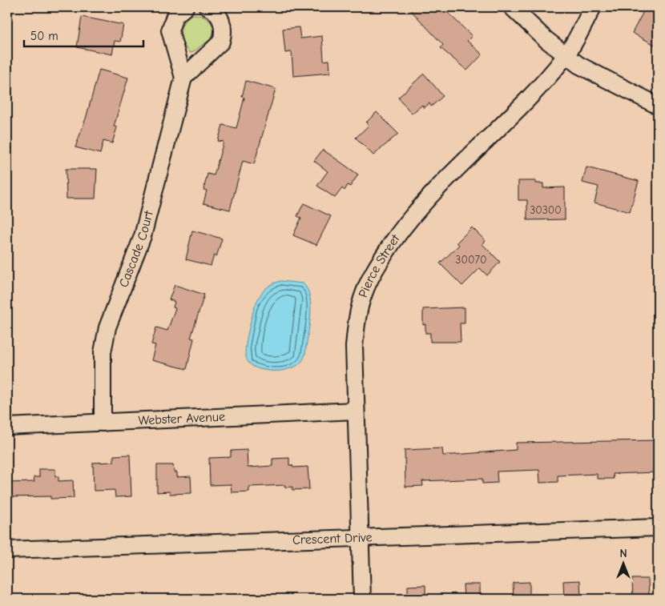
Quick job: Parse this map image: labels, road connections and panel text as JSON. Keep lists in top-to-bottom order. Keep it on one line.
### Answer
{"streets":{"street":["Cascade Court","Pierce Street","Webster Avenue","Crescent Drive"]},"crossings":[["Cascade Court","Webster Avenue"],["Pierce Street","Webster Avenue"],["Pierce Street","Crescent Drive"]],"house_numbers":["30300","30070"],"scale_bar":"50 m","north":"top"}
